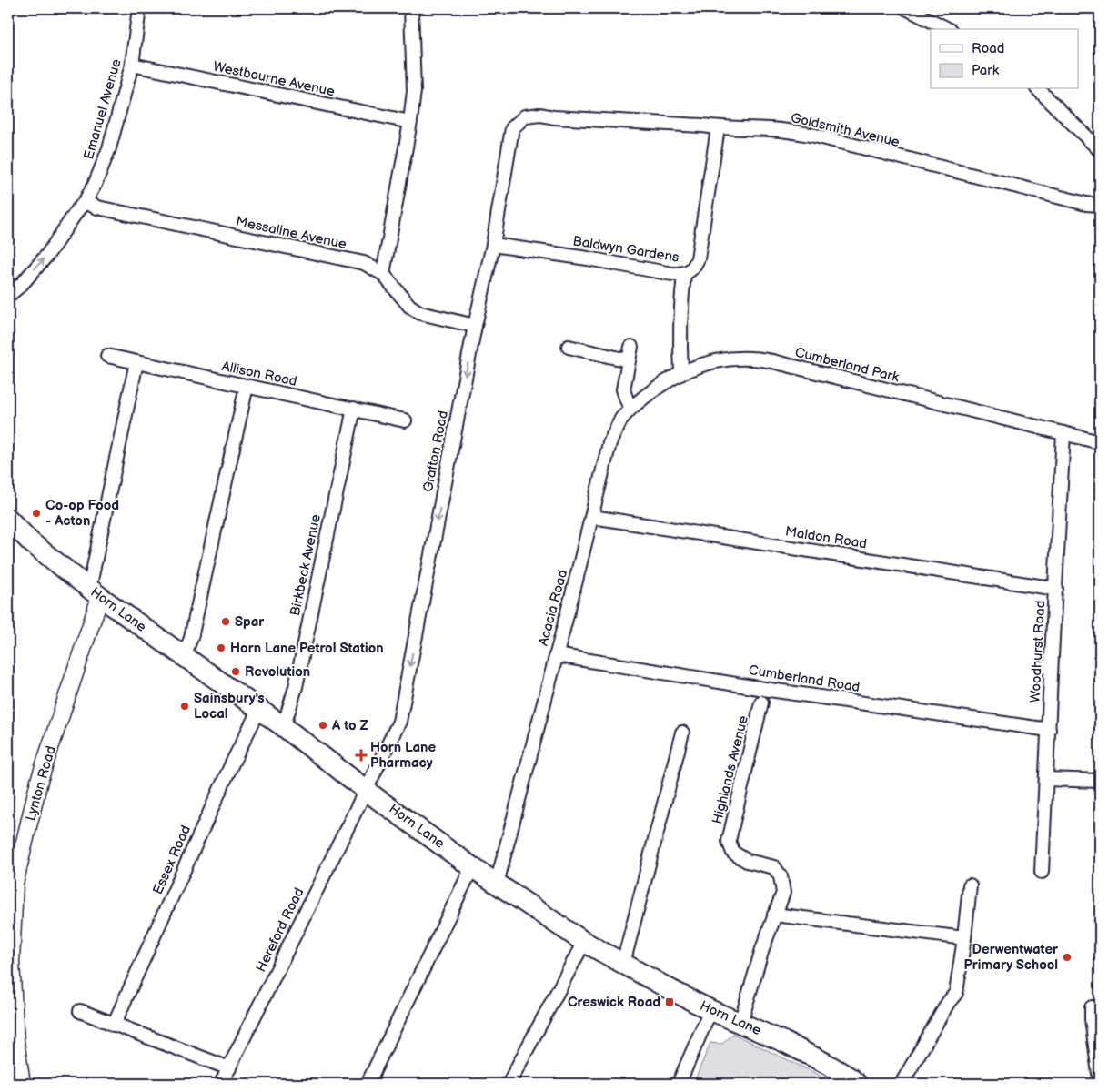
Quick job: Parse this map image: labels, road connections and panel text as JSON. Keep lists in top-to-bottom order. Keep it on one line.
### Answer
{"streets":{"main road":["Horn Lane"],"street":["Westbourne Avenue","Emanuel Avenue","Goldsmith Avenue","Messaline Avenue","Baldwyn Gardens","Cumberland Park","Allison Road","Grafton Road","Maldon Road","Birkbeck Avenue","Acacia Road","Woodhurst Road","Cumberland Road","Highlands Avenue","Lynton Road","Essex Road","Hereford Road"]},"crossings":[["Westbourne Avenue","Emanuel Avenue"],["Emanuel Avenue","Messaline Avenue"],["Goldsmith Avenue","Baldwyn Gardens"],["Goldsmith Avenue","Grafton Road"],["Messaline Avenue","Grafton Road"],["Baldwyn Gardens","Grafton Road"],["Cumberland Park","Acacia Road"],["Cumberland Park","Woodhurst Road"],["Allison Road","Birkbeck Avenue"],["Grafton Road","Horn Lane"],["Grafton Road","Hereford Road"],["Maldon Road","Acacia Road"],["Maldon Road","Woodhurst Road"],["Birkbeck Avenue","Horn Lane"],["Acacia Road","Horn Lane"],["Acacia Road","Cumberland Road"],["Horn Lane","Highlands Avenue"],["Horn Lane","Lynton Road"],["Horn Lane","Essex Road"],["Horn Lane","Hereford Road"],["Woodhurst Road","Cumberland Road"]],"one_way":["Emanuel Avenue","Grafton Road"],"places":{"other":["Co-op Food - Acton","Spar","Horn Lane Petrol Station","Revolution","Sainsbury's Local","A to Z","Derwentwater Primary School"],"health":["Horn Lane Pharmacy"],"transit":["Creswick Road"]},"legend":["Road","Park"]}
